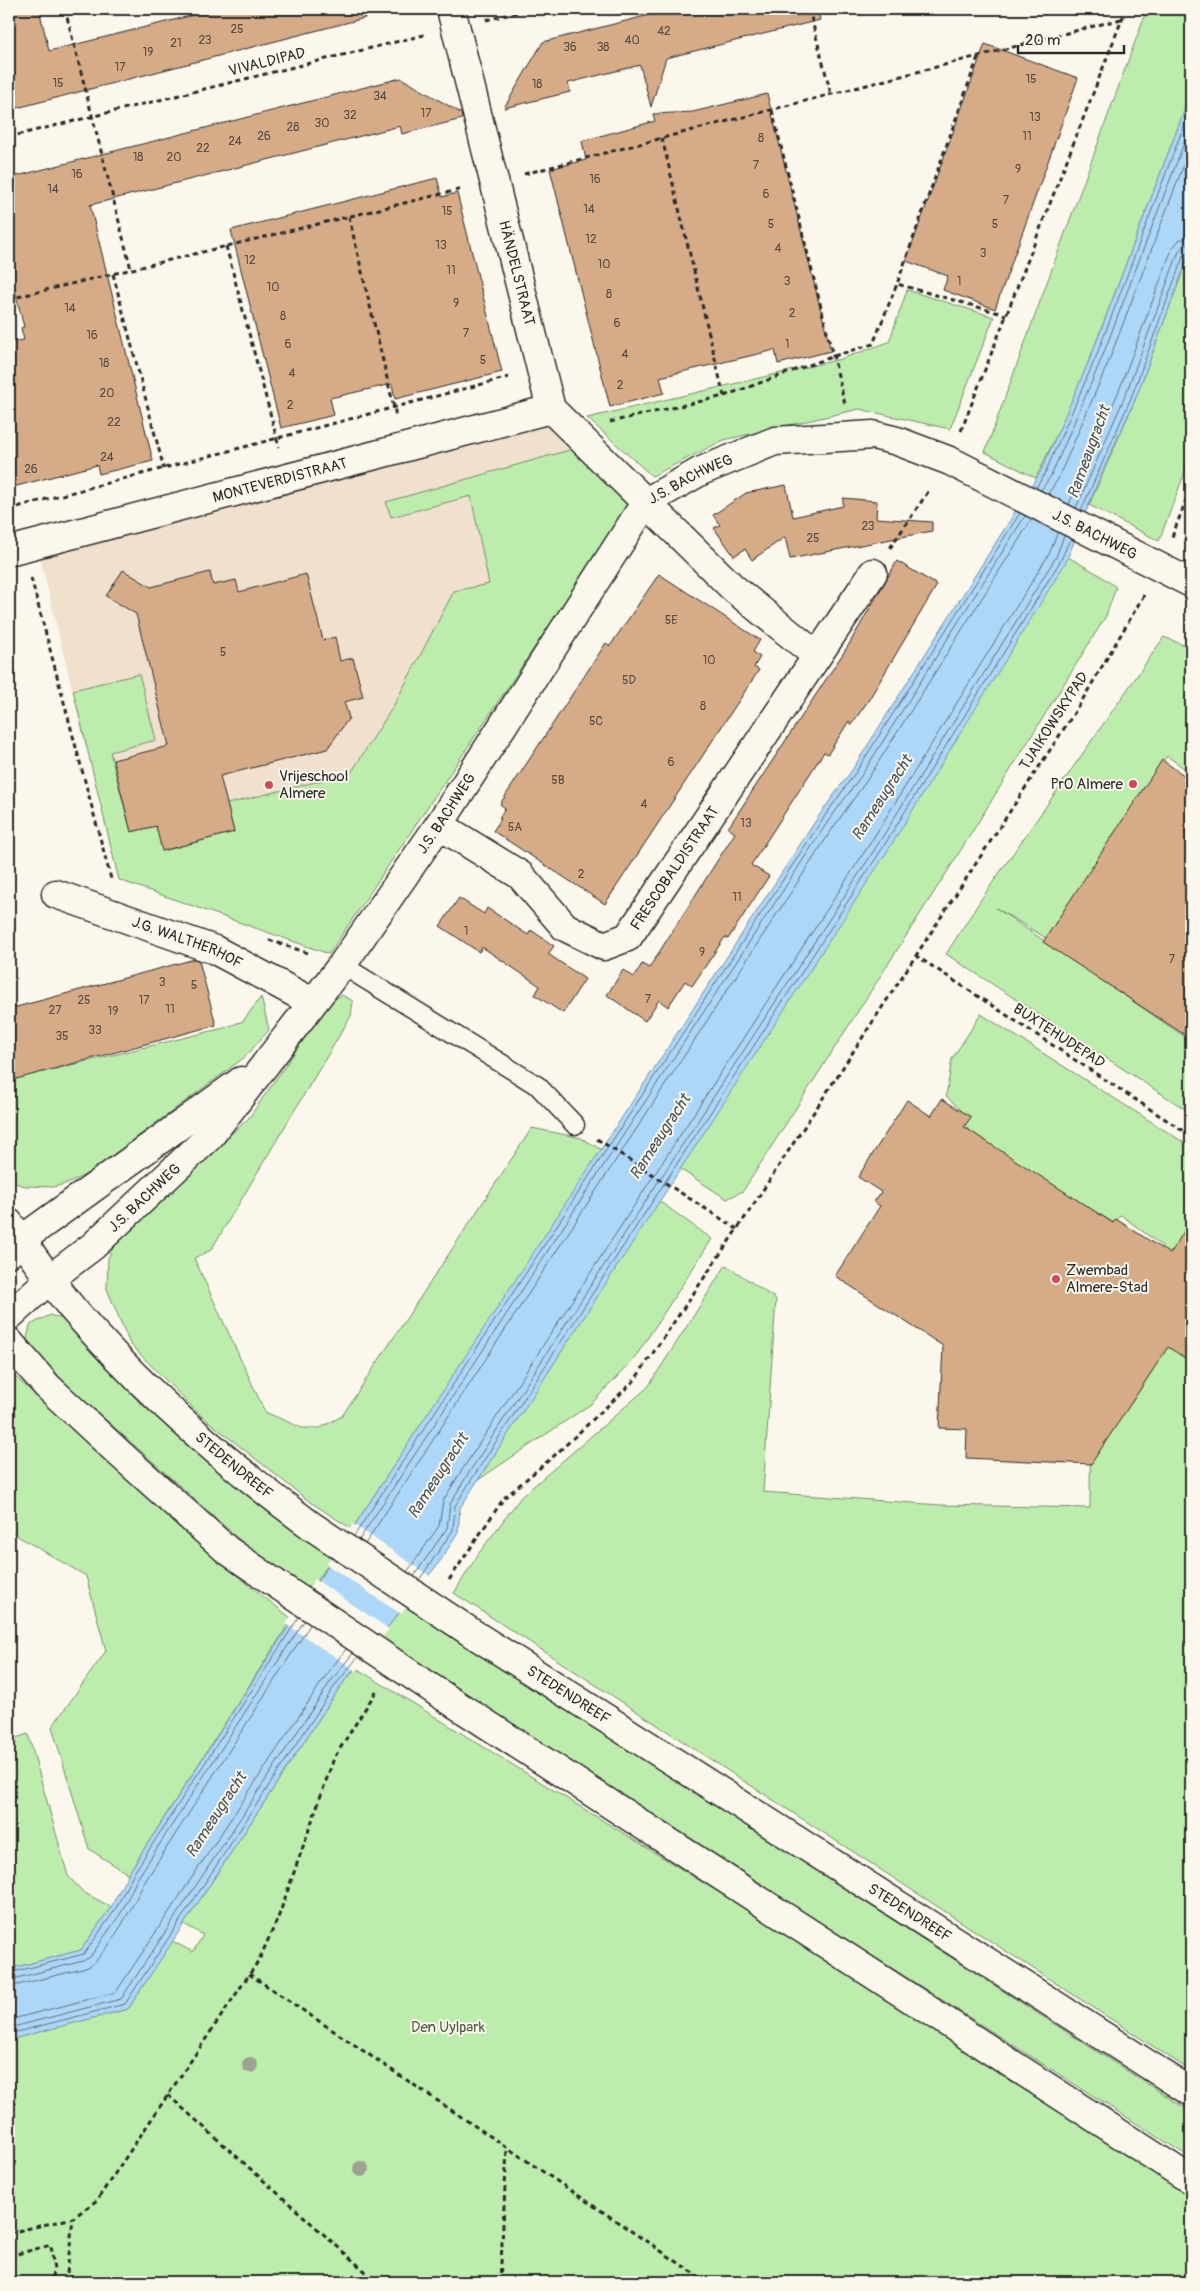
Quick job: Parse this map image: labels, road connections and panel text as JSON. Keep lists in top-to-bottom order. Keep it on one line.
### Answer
{"streets":{"street":["HÄNDELSTRAAT","MONTEVERDISTRAAT","J.S. BACHWEG","FRESCOBALDISTRAAT","J.G. WALTHERHOF","STEDENDREEF"],"path":["VIVALDIPAD","TJAIKOWSKYPAD","BUXTEHUDEPAD"]},"crossings":[["VIVALDIPAD","HÄNDELSTRAAT"],["HÄNDELSTRAAT","MONTEVERDISTRAAT"],["J.S. BACHWEG","TJAIKOWSKYPAD"],["J.S. BACHWEG","FRESCOBALDISTRAAT"],["J.S. BACHWEG","J.G. WALTHERHOF"],["J.S. BACHWEG","STEDENDREEF"],["TJAIKOWSKYPAD","BUXTEHUDEPAD"]],"water":["Rameaugracht"],"parks":["Den Uylpark"],"places":["PrO Almere","Vrijeschool Almere","Zwembad Almere-Stad"],"house_numbers":["25","42","23","40","21","36","38","19","17","15","15","18","34","17","32","13","30","28","26","11","8","24","22","18","20","7","9","16","16","14","6","7","14","15","5","5","12","13","4","3","12","10","11","3","1","10","8","9","14","2","8","6","7","16","6","1","4","5","18","4","2","20","2","22","24","26","23","25","5E","5","10","5D","8","5C","6","5B","4","13","5A","2","11","1","9","7","3","5","7","25","17","11","27","19","33","35"],"scale_bar":"20 m"}
